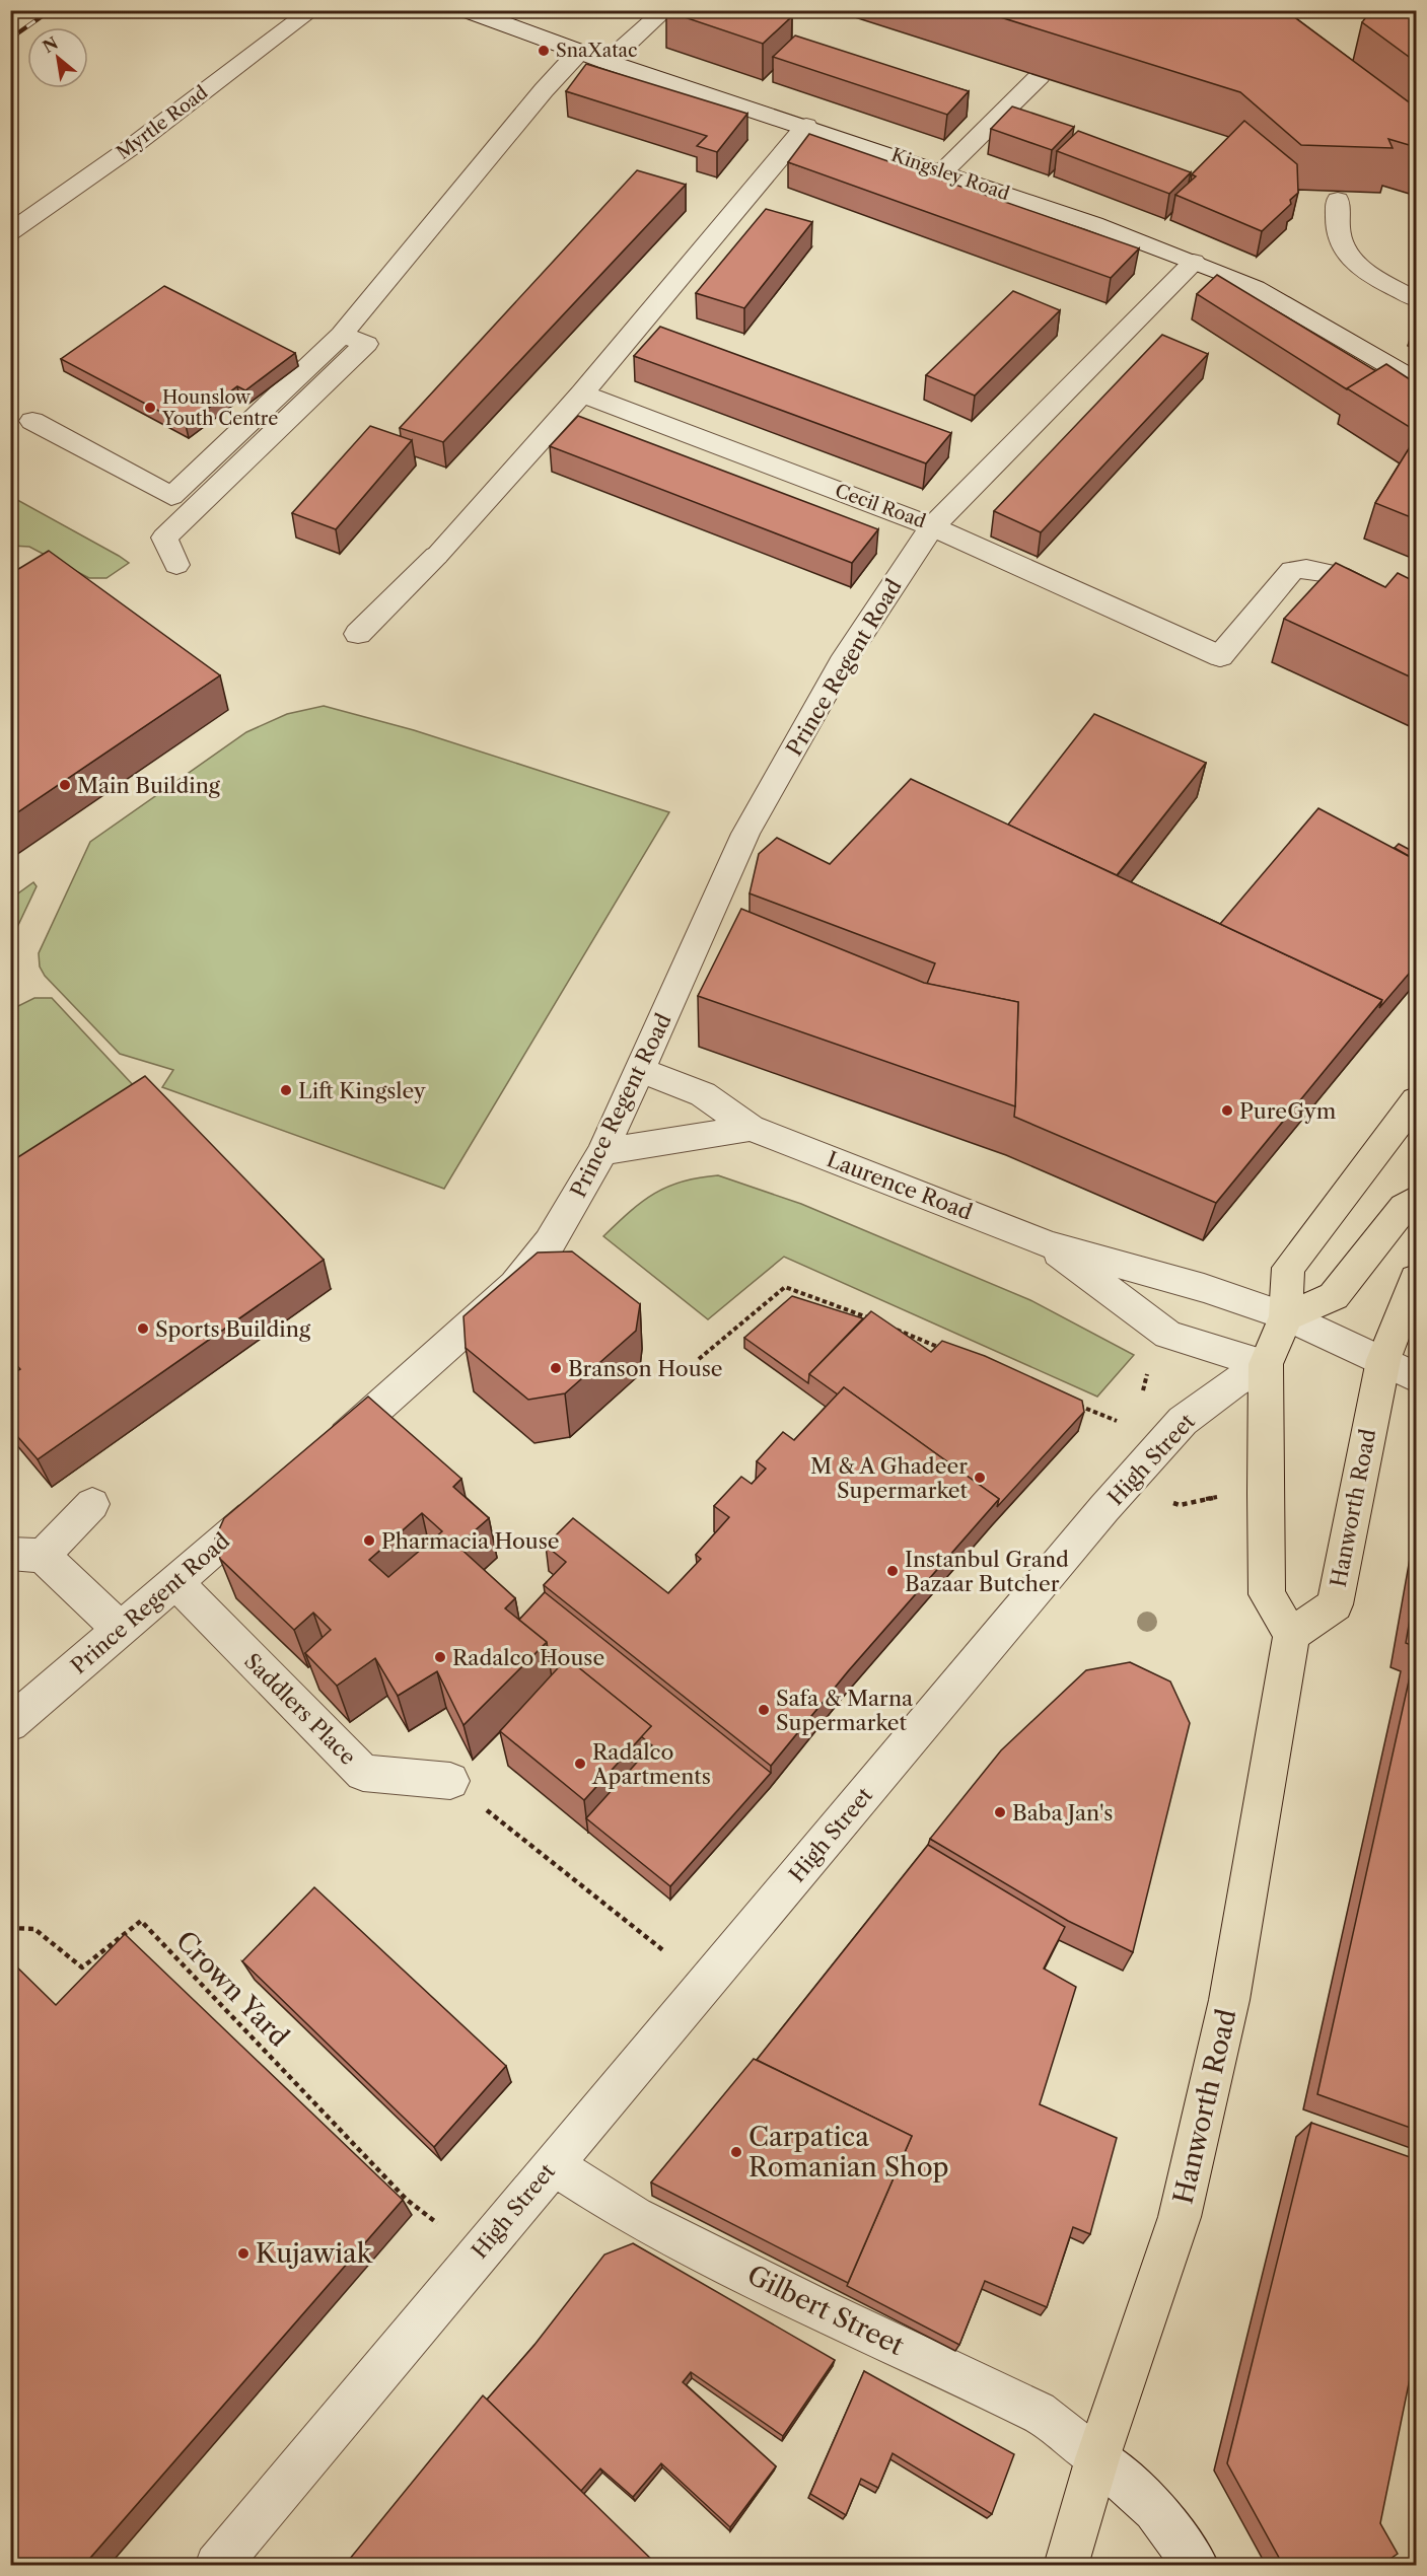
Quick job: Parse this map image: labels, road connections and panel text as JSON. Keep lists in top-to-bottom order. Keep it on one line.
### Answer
{"streets":{"main road":["Hanworth Road"],"street":["Myrtle Road","Kingsley Road","Cecil Road","Prince Regent Road","Laurence Road","High Street","Saddlers Place","Gilbert Street"],"path":["Crown Yard"]},"crossings":[["Kingsley Road","Cecil Road"],["Cecil Road","Prince Regent Road"],["Prince Regent Road","Laurence Road"],["Prince Regent Road","Saddlers Place"],["Laurence Road","High Street"],["Laurence Road","Hanworth Road"],["High Street","Gilbert Street"],["Hanworth Road","Gilbert Street"]],"places":["SnaXatac","Hounslow Youth Centre","Main Building","Lift Kingsley","PureGym","Sports Building","Branson House","M & A Ghadeer Supermarket","Pharmacia House","Instanbul Grand Bazaar Butcher","Radalco House","Safa & Marna Supermarket","Radalco Apartments","Baba Jan's","Carpatica Romanian Shop","Kujawiak"],"north":"top left"}
